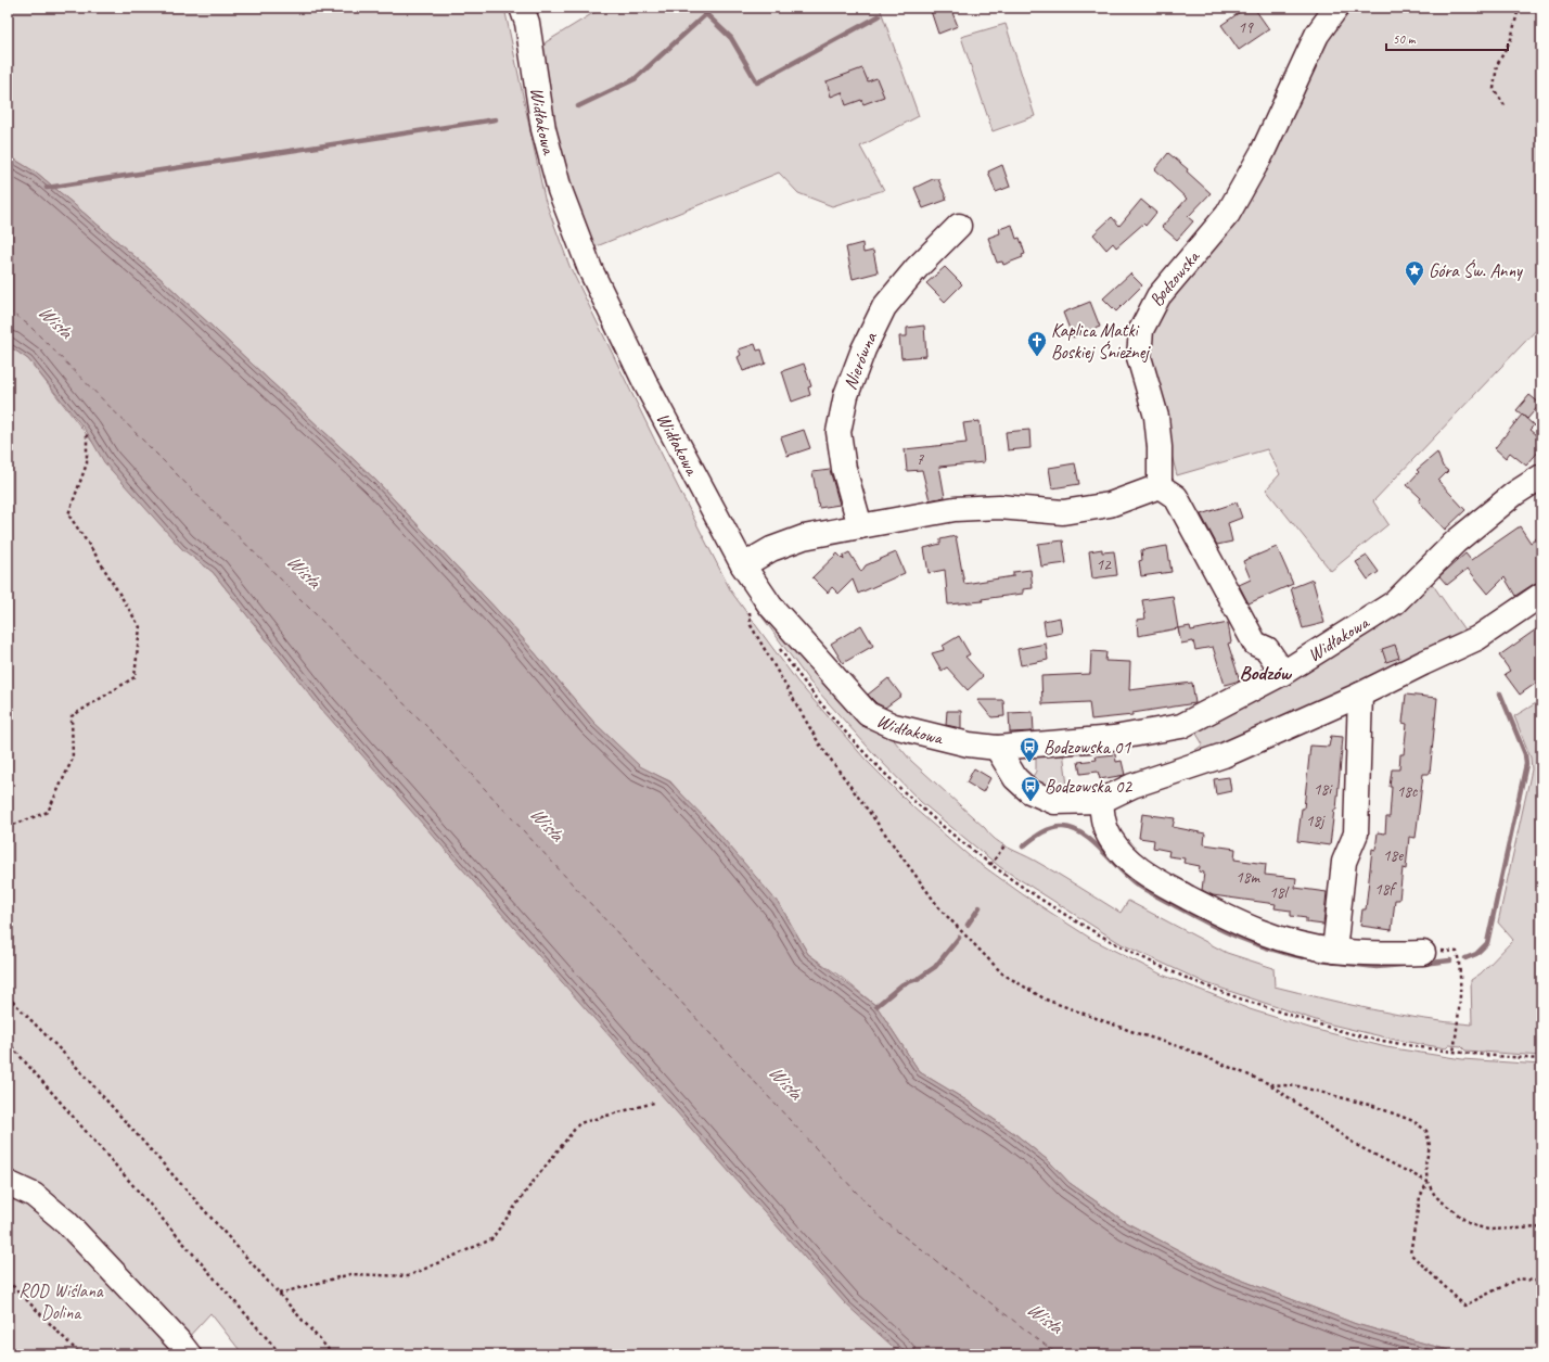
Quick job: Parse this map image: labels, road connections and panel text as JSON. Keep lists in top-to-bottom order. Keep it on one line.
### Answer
{"streets":{"street":["Widłakowa","Bodzowska","Nierówna"]},"districts":["Bodzów"],"water":["Wisła"],"parks":["ROD Wiślana Dolina"],"places":{"place":["Góra Św. Anny"],"church":["Kaplica Matki Boskiej Śnieżnej"],"bus stop":["Bodzowska 01","Bodzowska 02"]},"house_numbers":["19","7","12","18i","18c","18j","18e","18m","18f","18l"],"scale_bar":"50 m"}
